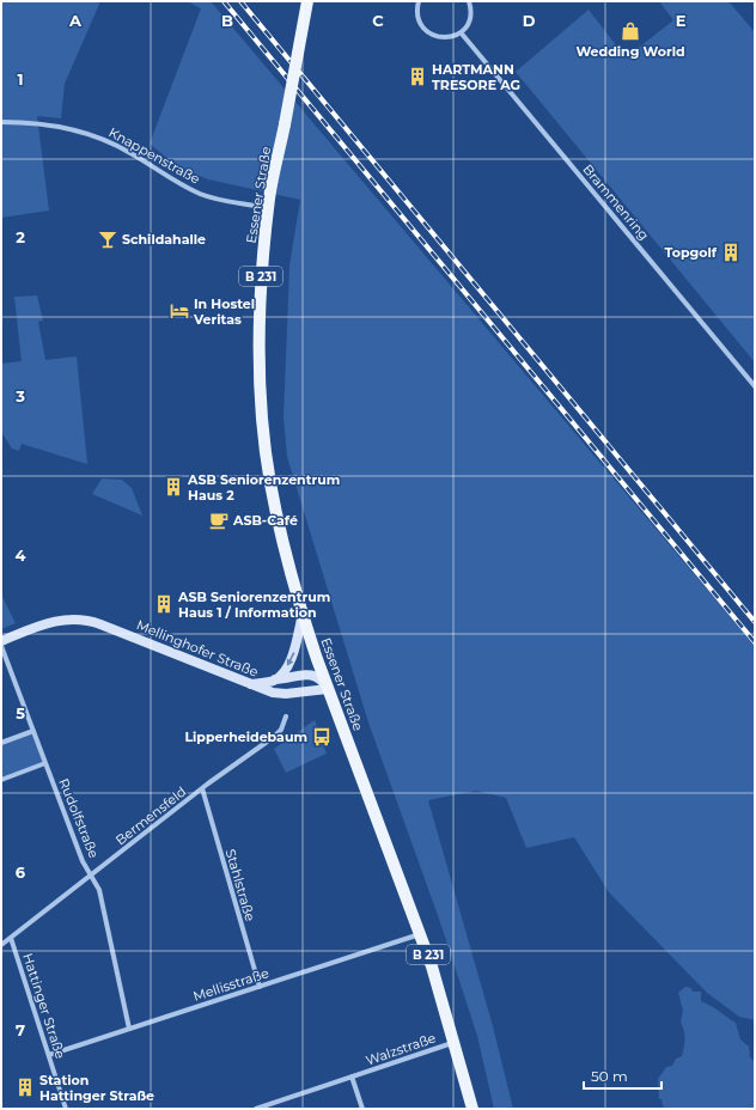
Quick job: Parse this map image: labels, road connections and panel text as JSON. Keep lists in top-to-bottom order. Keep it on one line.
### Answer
{"streets":{"main road":["Essener Straße","B 231","Mellinghofer Straße"],"street":["Knappenstraße","Brammenring","Bermensfeld","Rudolfstraße","Stahlstraße","Mellisstraße","Hattinger Straße","Walzstraße"]},"crossings":[["Knappenstraße","Essener Straße"],["Essener Straße","Mellinghofer Straße"],["Essener Straße","Mellisstraße"],["Essener Straße","Walzstraße"],["Bermensfeld","Rudolfstraße"],["Bermensfeld","Stahlstraße"],["Bermensfeld","Hattinger Straße"],["Rudolfstraße","Mellisstraße"],["Stahlstraße","Mellisstraße"],["Mellisstraße","Hattinger Straße"]],"places":{"shop":["Wedding World"],"building":["HARTMANN TRESORE AG","Topgolf","ASB Seniorenzentrum Haus 2","ASB Seniorenzentrum Haus 1 / Information","Station Hattinger Straße"],"bar":["Schildahalle"],"hotel":["In Hostel Veritas"],"cafe":["ASB-Café"],"bus stop":["Lipperheidebaum"]},"scale_bar":"50 m","grid":{"columns":["A","B","C","D","E"],"rows":["1","2","3","4","5","6","7"]}}
